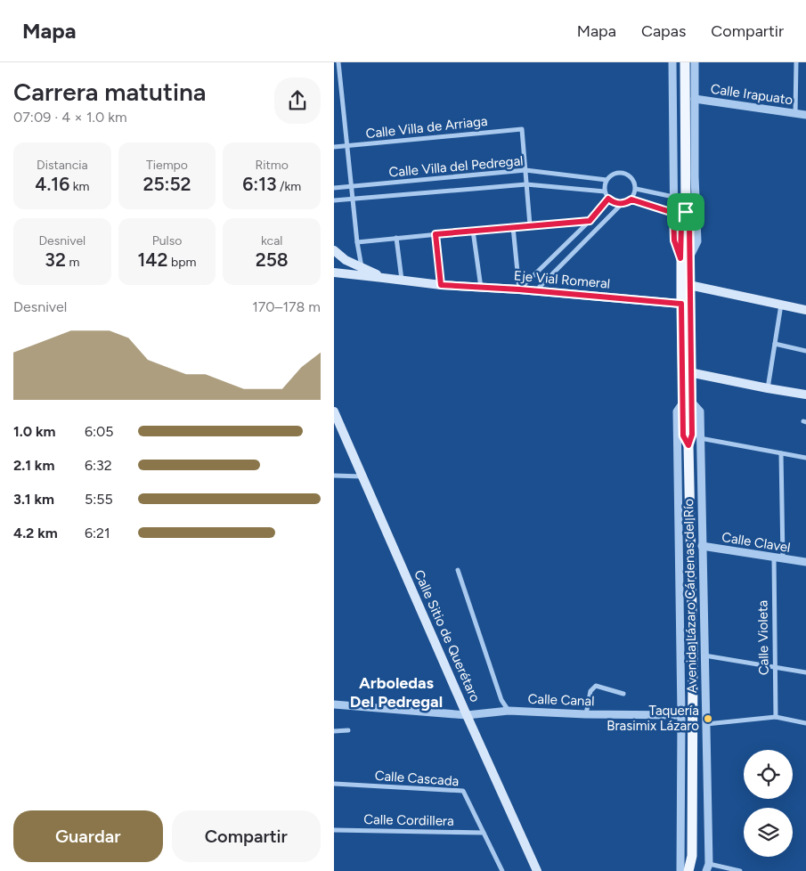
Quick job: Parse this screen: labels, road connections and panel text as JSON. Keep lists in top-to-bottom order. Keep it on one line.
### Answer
{"streets":{"main road":["Eje Vial Romeral","Avenida Lázaro Cárdenas del Río","Calle Sitio de Querétaro"],"street":["Calle Irapuato","Calle Villa de Arriaga","Calle Villa del Pedregal","Calle Clavel","Calle Violeta","Calle Canal","Calle Cascada","Calle Cordillera"]},"crossings":[["Calle Irapuato","Avenida Lázaro Cárdenas del Río"],["Calle Villa de Arriaga","Calle Villa del Pedregal"],["Eje Vial Romeral","Avenida Lázaro Cárdenas del Río"],["Calle Clavel","Avenida Lázaro Cárdenas del Río"],["Calle Clavel","Calle Violeta"],["Avenida Lázaro Cárdenas del Río","Calle Canal"],["Calle Sitio de Querétaro","Calle Canal"],["Calle Cascada","Calle Cordillera"]],"districts":["Arboledas Del Pedregal"],"places":["Taquería Brasimix Lázaro"],"page":{"header":"Mapa","nav":["Mapa","Capas","Compartir"],"heading":["Carrera matutina","07:09 · 4 × 1.0 km"],"stats":[["Distancia","4.16 km"],["Tiempo","25:52"],["Ritmo","6:13 /km"],["Desnivel","32 m"],["Pulso","142 bpm"],["kcal","258"]],"chart":["Desnivel","170–178 m"],"list":[{"name":"1.0 km","note":"6:05"},{"name":"2.1 km","note":"6:32"},{"name":"3.1 km","note":"5:55"},{"name":"4.2 km","note":"6:21"}],"buttons":["Guardar","Compartir"]}}
